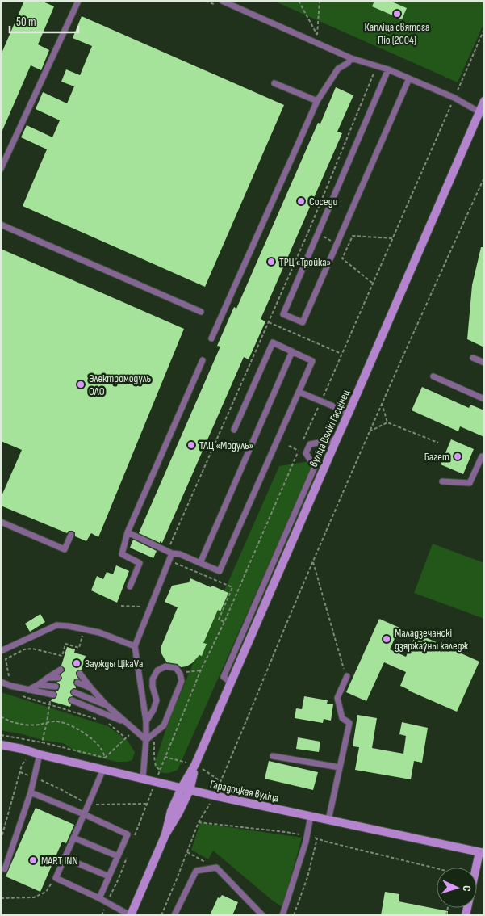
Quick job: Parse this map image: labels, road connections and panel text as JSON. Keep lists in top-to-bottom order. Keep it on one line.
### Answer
{"streets":{"main road":["вуліца Вялікі Гасцінец","Гарадоцкая вуліца"]},"crossings":[["вуліца Вялікі Гасцінец","Гарадоцкая вуліца"]],"places":["Капліца святога Піо (2004)","Соседи","ТРЦ «Тройка»","Электромодуль ОАО","ТАЦ «Модуль»","Багет","Маладзечанскі дзяржаўны каледж","Заужды ЦікаVа","MART INN"],"scale_bar":"50 m","north":"right"}
